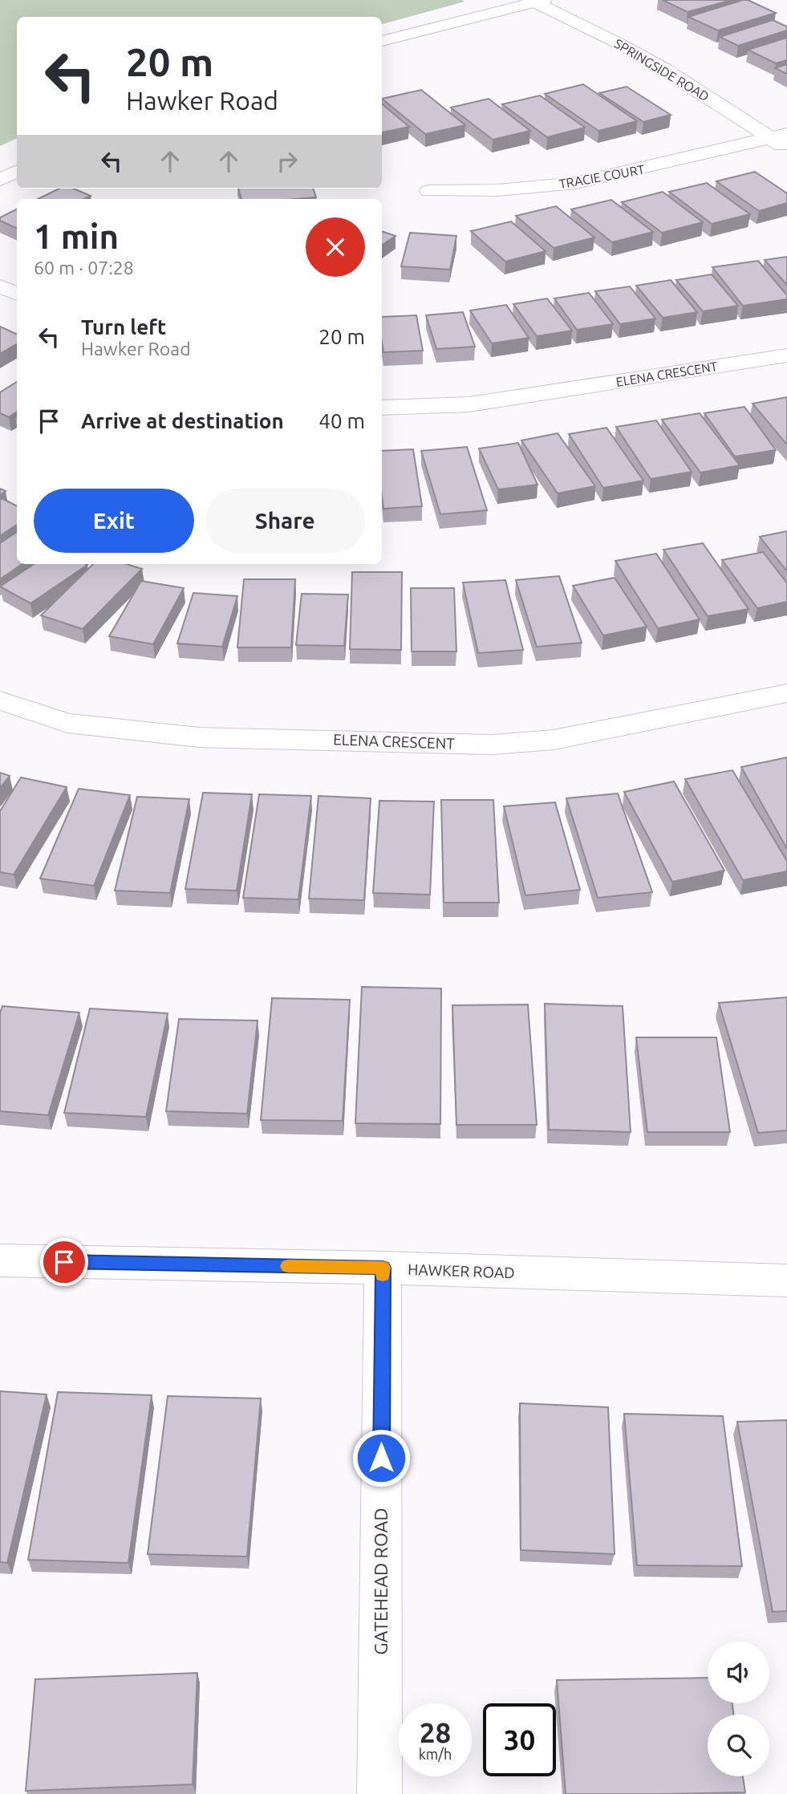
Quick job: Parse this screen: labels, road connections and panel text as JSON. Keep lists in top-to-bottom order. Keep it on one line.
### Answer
{"streets":{"street":["SPRINGSIDE ROAD","TRACIE COURT","ELENA CRESCENT","HAWKER ROAD","GATEHEAD ROAD"]},"crossings":[["SPRINGSIDE ROAD","TRACIE COURT"],["HAWKER ROAD","GATEHEAD ROAD"]],"page":{"turn":["20 m","Hawker Road"],"heading":["1 min","60 m · 07:28"],"list":[{"name":"Turn left","note":"Hawker Road","value":"20 m"},{"name":"Arrive at destination","value":"40 m"}],"buttons":["Exit","Share"],"speed":"28 km/h","limit":"30"}}
